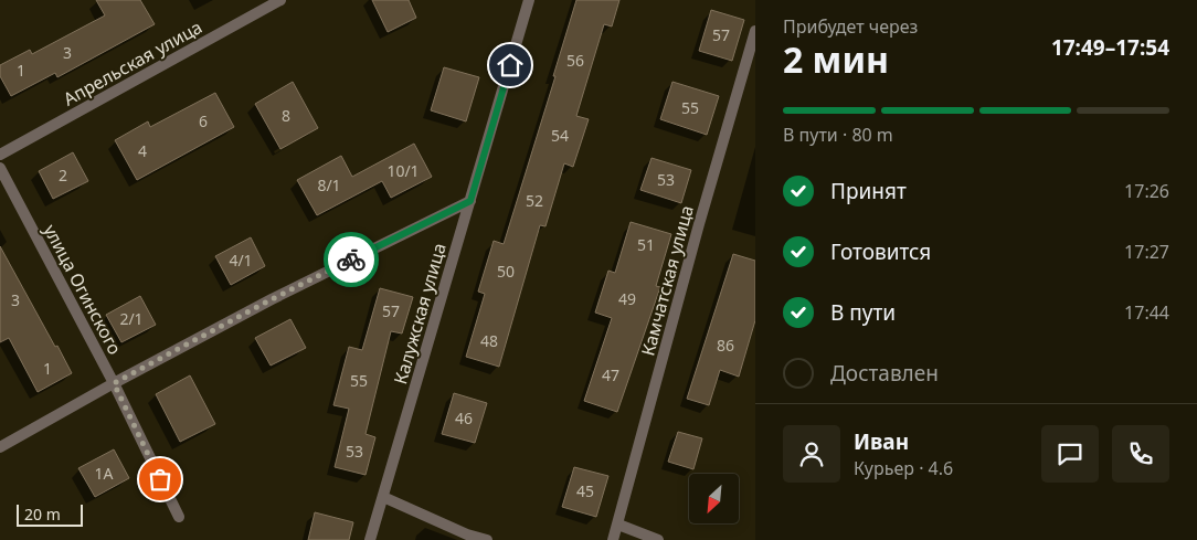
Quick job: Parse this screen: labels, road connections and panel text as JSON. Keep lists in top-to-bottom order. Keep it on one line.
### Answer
{"streets":{"street":["Апрельская улица","Камчатская улица","улица Огинского","Калужская улица"]},"house_numbers":["57","3","56","1","55","8","6","54","4","10/1","2","53","8/1","52","51","4/1","50","49","3","57","2/1","48","86","1","47","55","46","53","1А","45"],"scale_bar":"20 m","north":"bottom left","page":{"heading":["2 мин","Прибудет через","17:49–17:54"],"panel":["Иван","Курьер · 4.6"],"bar":"В пути · 80 m","list":[["Принят","17:26"],["Готовится","17:27"],["В пути","17:44"],"Доставлен"],"scale":"20 m"}}
